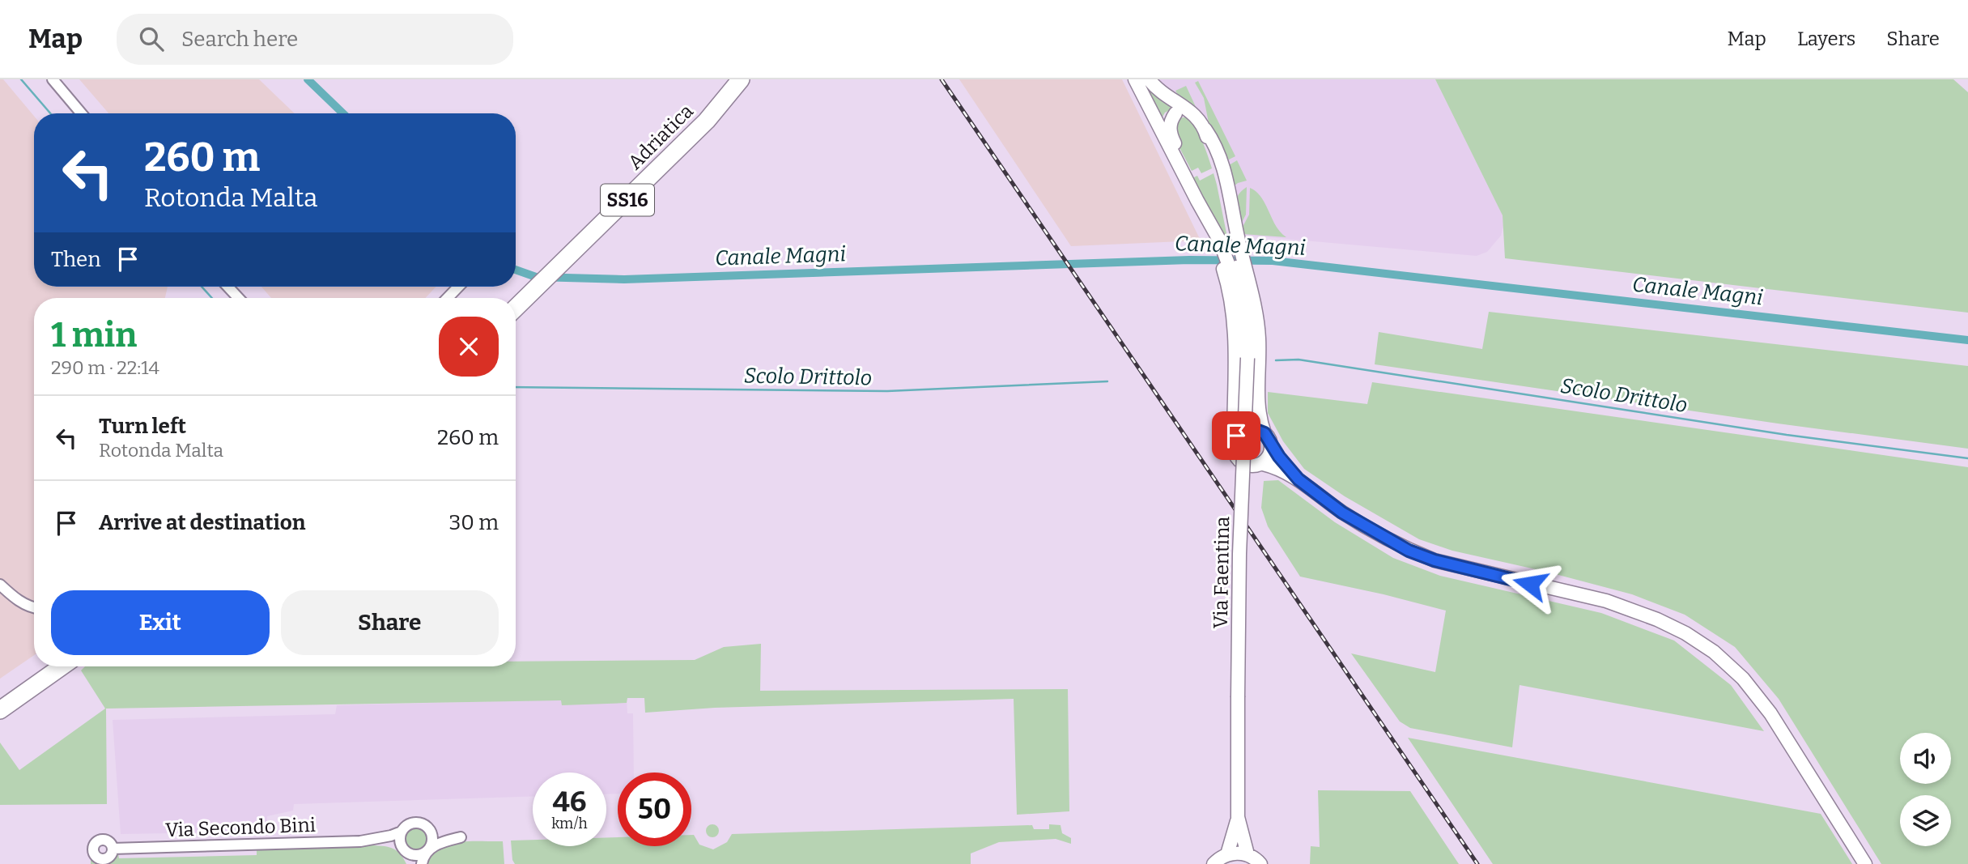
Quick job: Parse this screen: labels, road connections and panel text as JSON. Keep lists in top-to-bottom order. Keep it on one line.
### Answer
{"streets":{"highway":["Adriatica","SS16"],"main road":["Via Faentina"],"street":["Via Secondo Bini"]},"water":["Canale Magni","Scolo Drittolo"],"page":{"header":"Map","search":"Search here","nav":["Map","Layers","Share"],"turn":["260 m","Rotonda Malta"],"then":"Then","heading":["1 min","290 m · 22:14"],"list":[{"name":"Turn left","note":"Rotonda Malta","value":"260 m"},{"name":"Arrive at destination","value":"30 m"}],"buttons":["Exit","Share"],"speed":"46 km/h","limit":"50"}}
